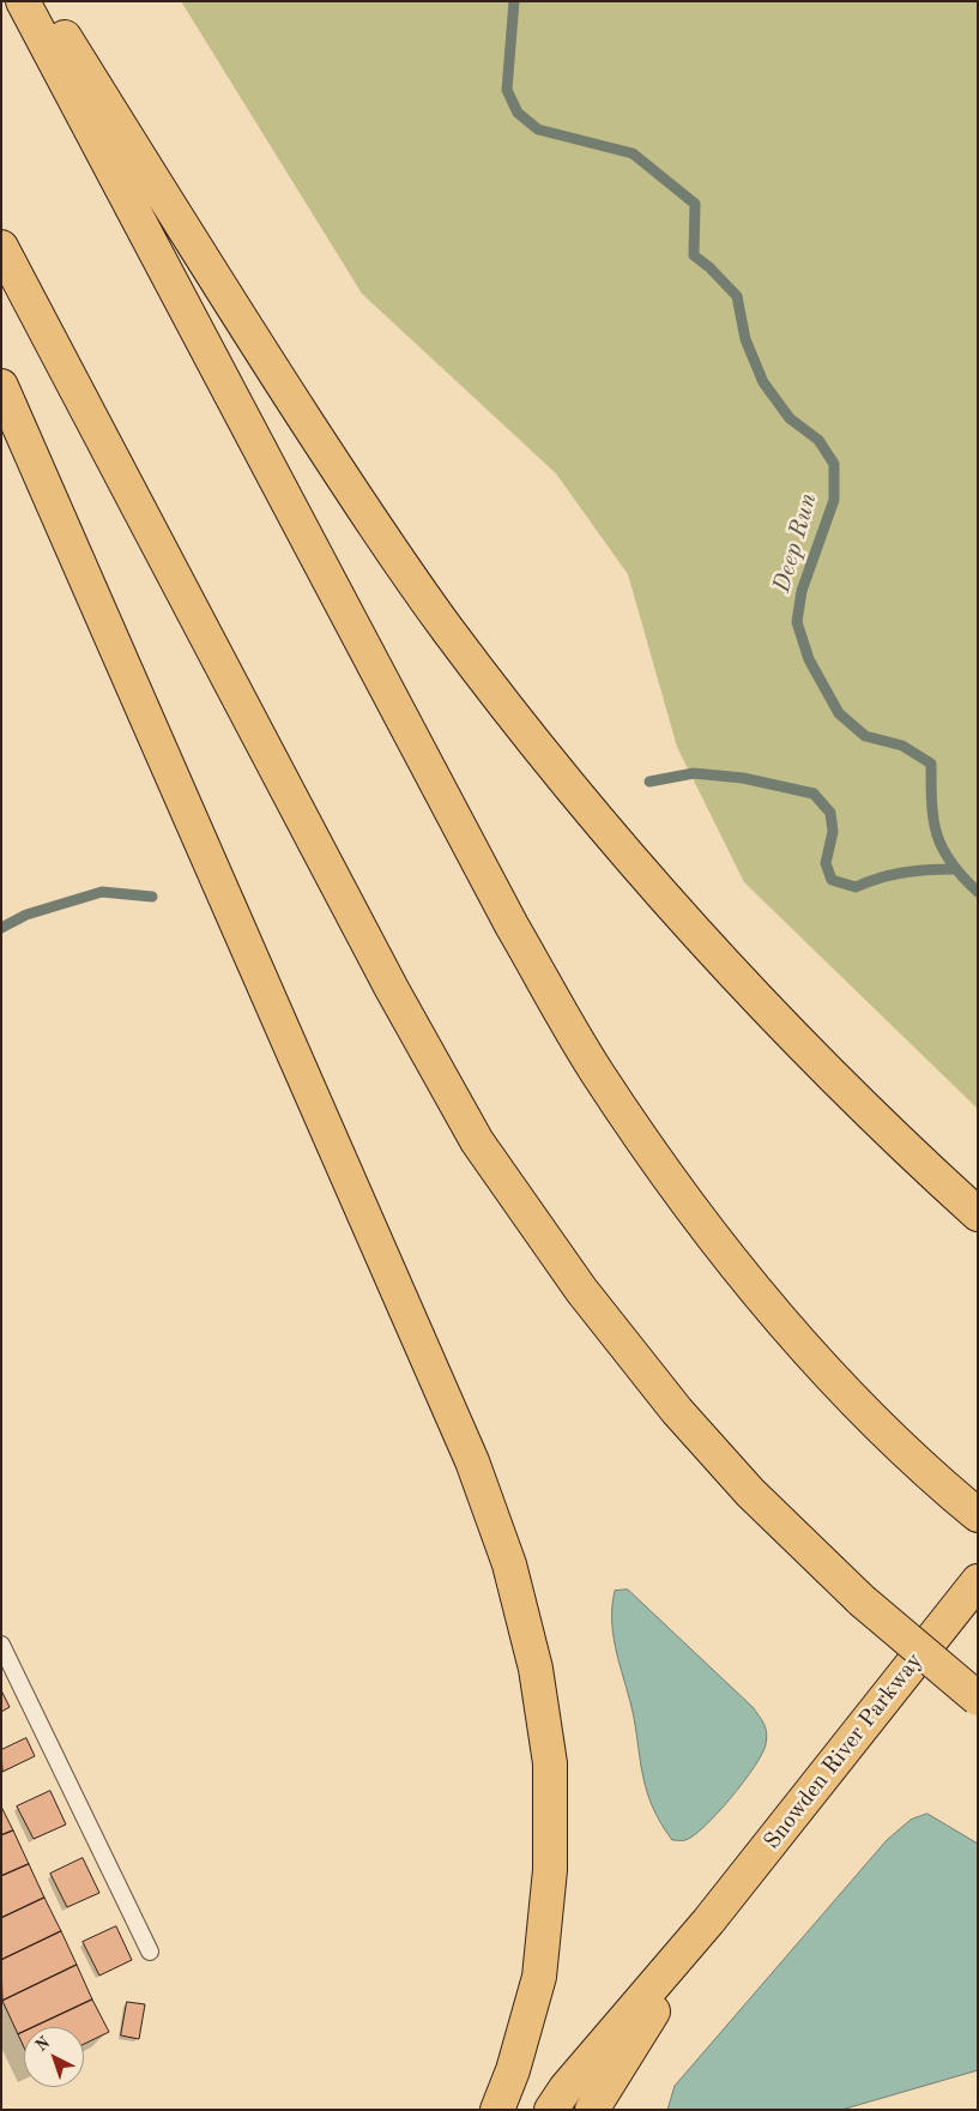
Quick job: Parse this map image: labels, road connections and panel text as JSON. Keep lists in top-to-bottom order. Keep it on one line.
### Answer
{"streets":{"main road":["Snowden River Parkway"]},"water":["Deep Run"],"north":"top left"}
